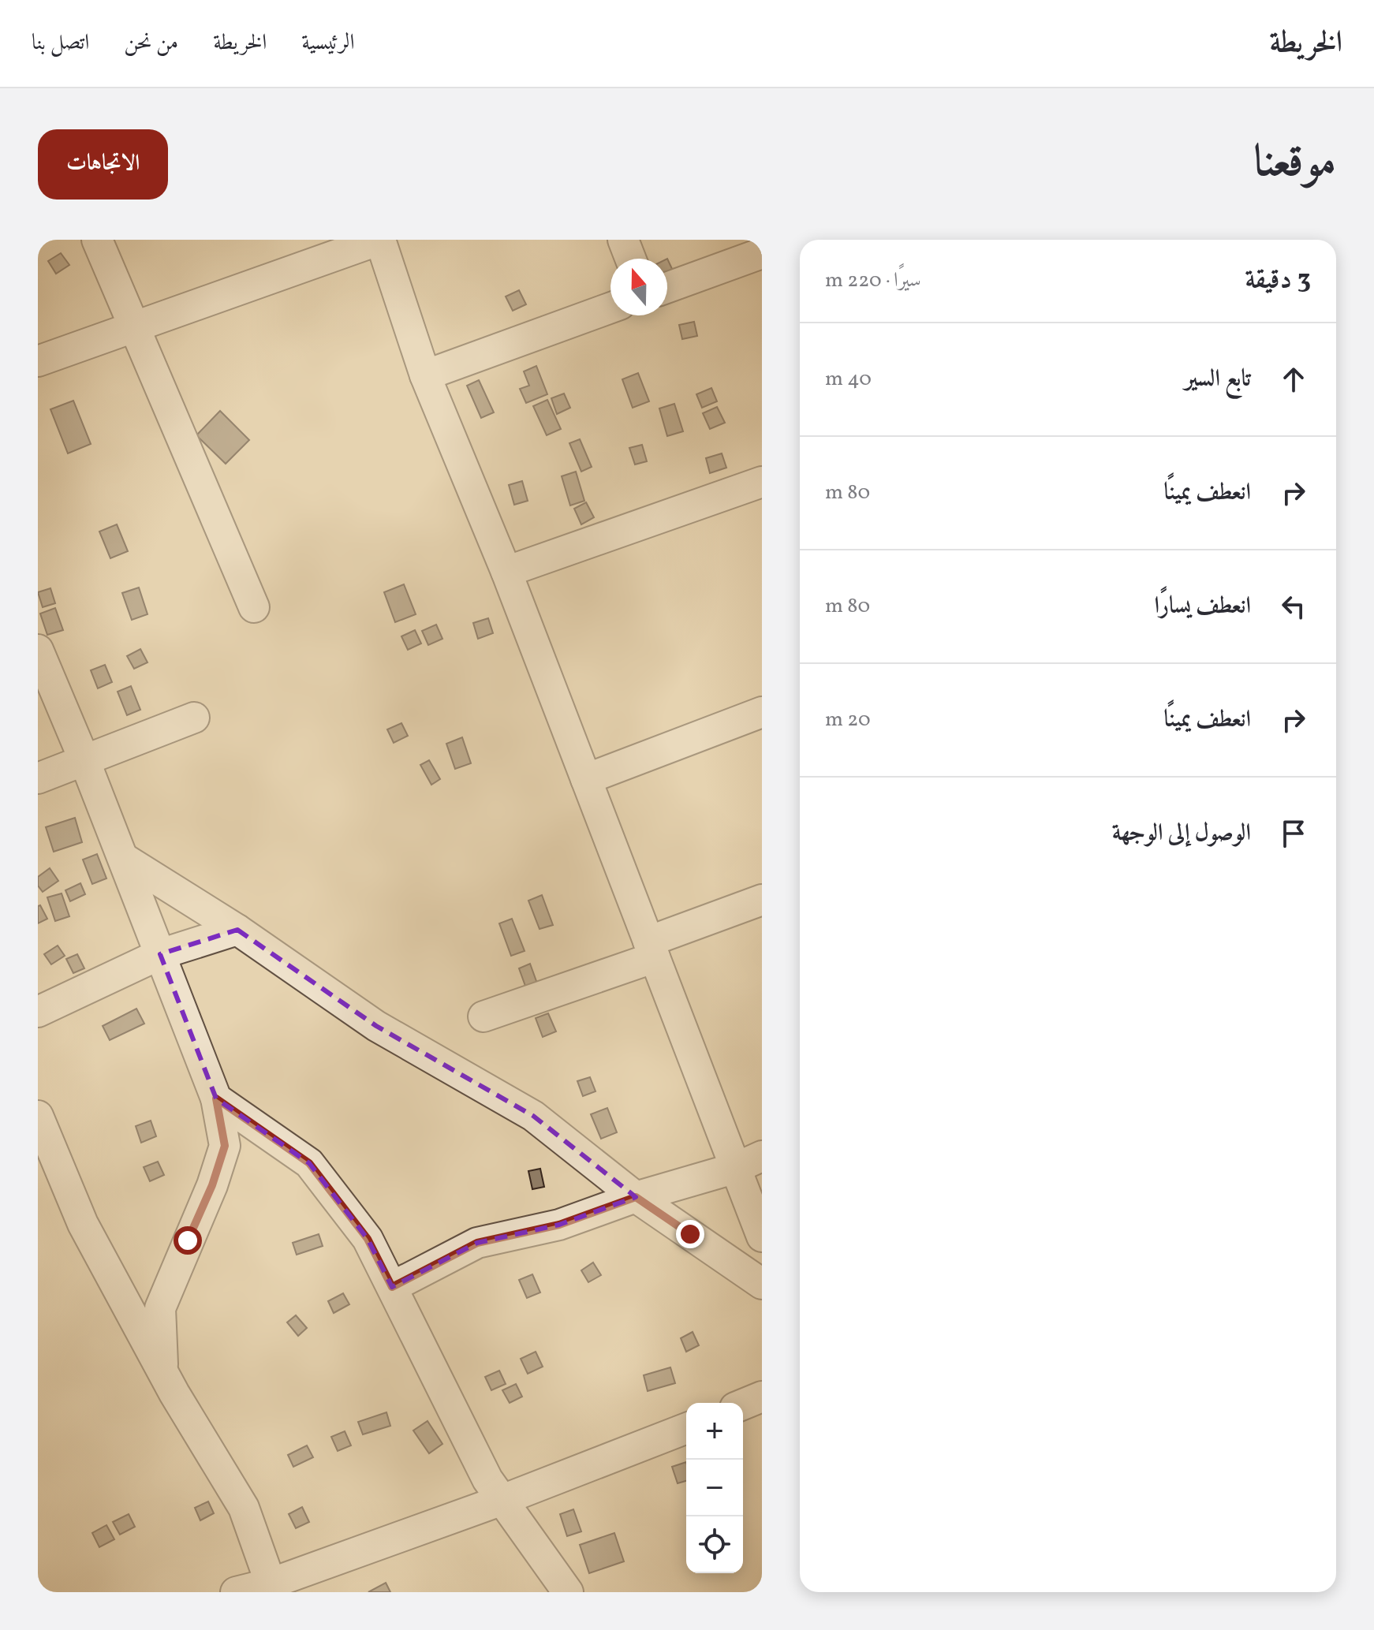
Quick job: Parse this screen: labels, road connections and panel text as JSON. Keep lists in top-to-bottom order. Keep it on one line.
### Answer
{"north":"top","page":{"header":"الخريطة","nav":["الرئيسية","الخريطة","من نحن","اتصل بنا"],"title":"موقعنا","buttons":"الاتجاهات","heading":["3 دقيقة","سيرًا · 220 m"],"list":[["تابع السير","40 m"],["انعطف يمينًا","80 m"],["انعطف يسارًا","80 m"],["انعطف يمينًا","20 m"],"الوصول إلى الوجهة"],"map_buttons":["+","−"]}}
